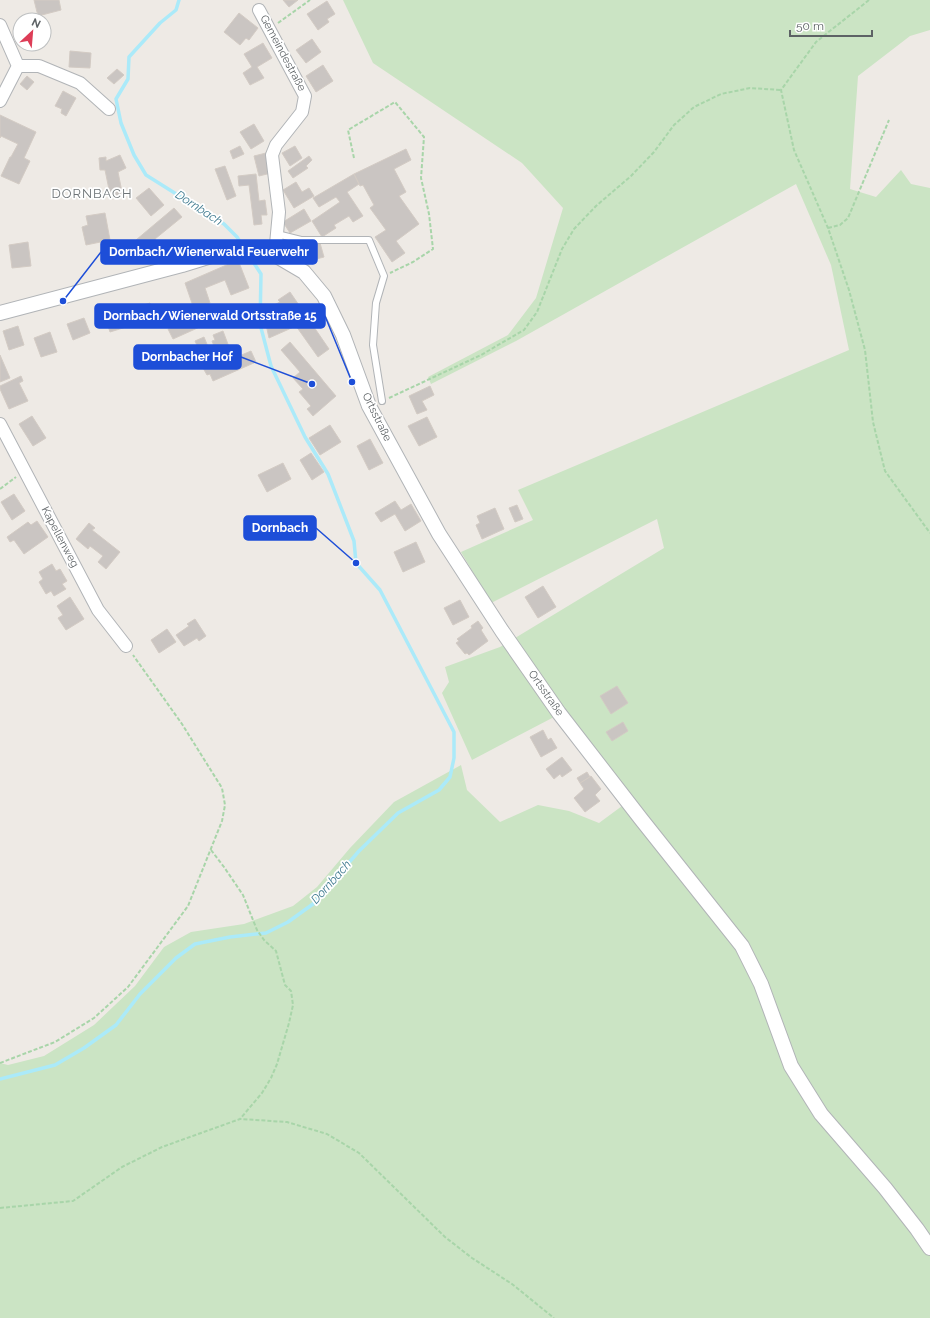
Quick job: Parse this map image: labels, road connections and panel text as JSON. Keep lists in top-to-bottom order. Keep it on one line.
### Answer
{"streets":{"street":["Gemeindestraße","Ortsstraße","Kapellenweg"]},"crossings":[["Gemeindestraße","Ortsstraße"]],"districts":["DORNBACH"],"water":["Dornbach"],"places":["Dornbach/Wienerwald Feuerwehr","Dornbach/Wienerwald Ortsstraße 15","Dornbacher Hof","Dornbach"],"scale_bar":"50 m","north":"top right"}
